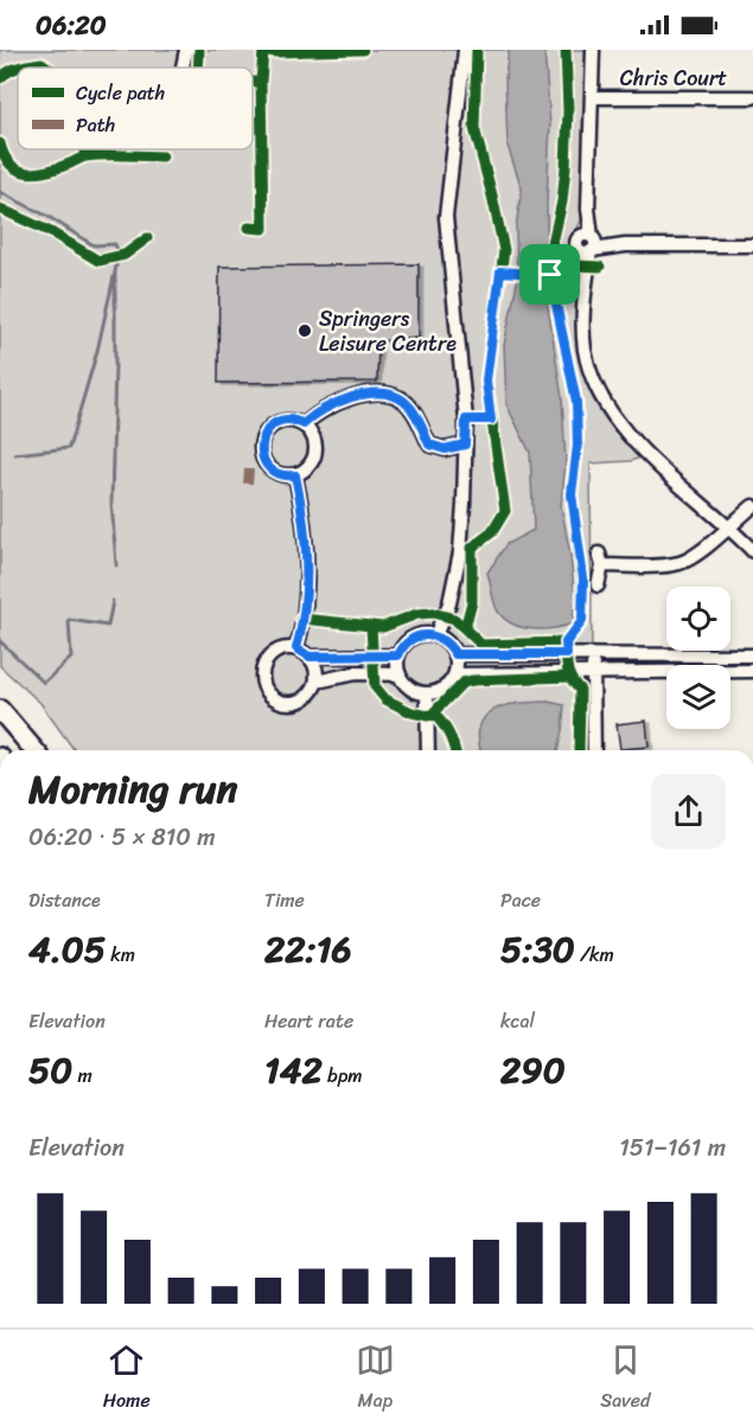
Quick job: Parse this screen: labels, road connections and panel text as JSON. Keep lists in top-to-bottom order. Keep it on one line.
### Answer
{"streets":{"street":["Chris Court"]},"places":["Springers Leisure Centre"],"legend":["Cycle path","Path"],"page":{"status":"06:20","heading":["Morning run","06:20 · 5 × 810 m"],"stats":[["Distance","4.05 km"],["Time","22:16"],["Pace","5:30 /km"],["Elevation","50 m"],["Heart rate","142 bpm"],["kcal","290"]],"chart":["Elevation","151–161 m"],"tabs":["Home","Map","Saved"]}}
